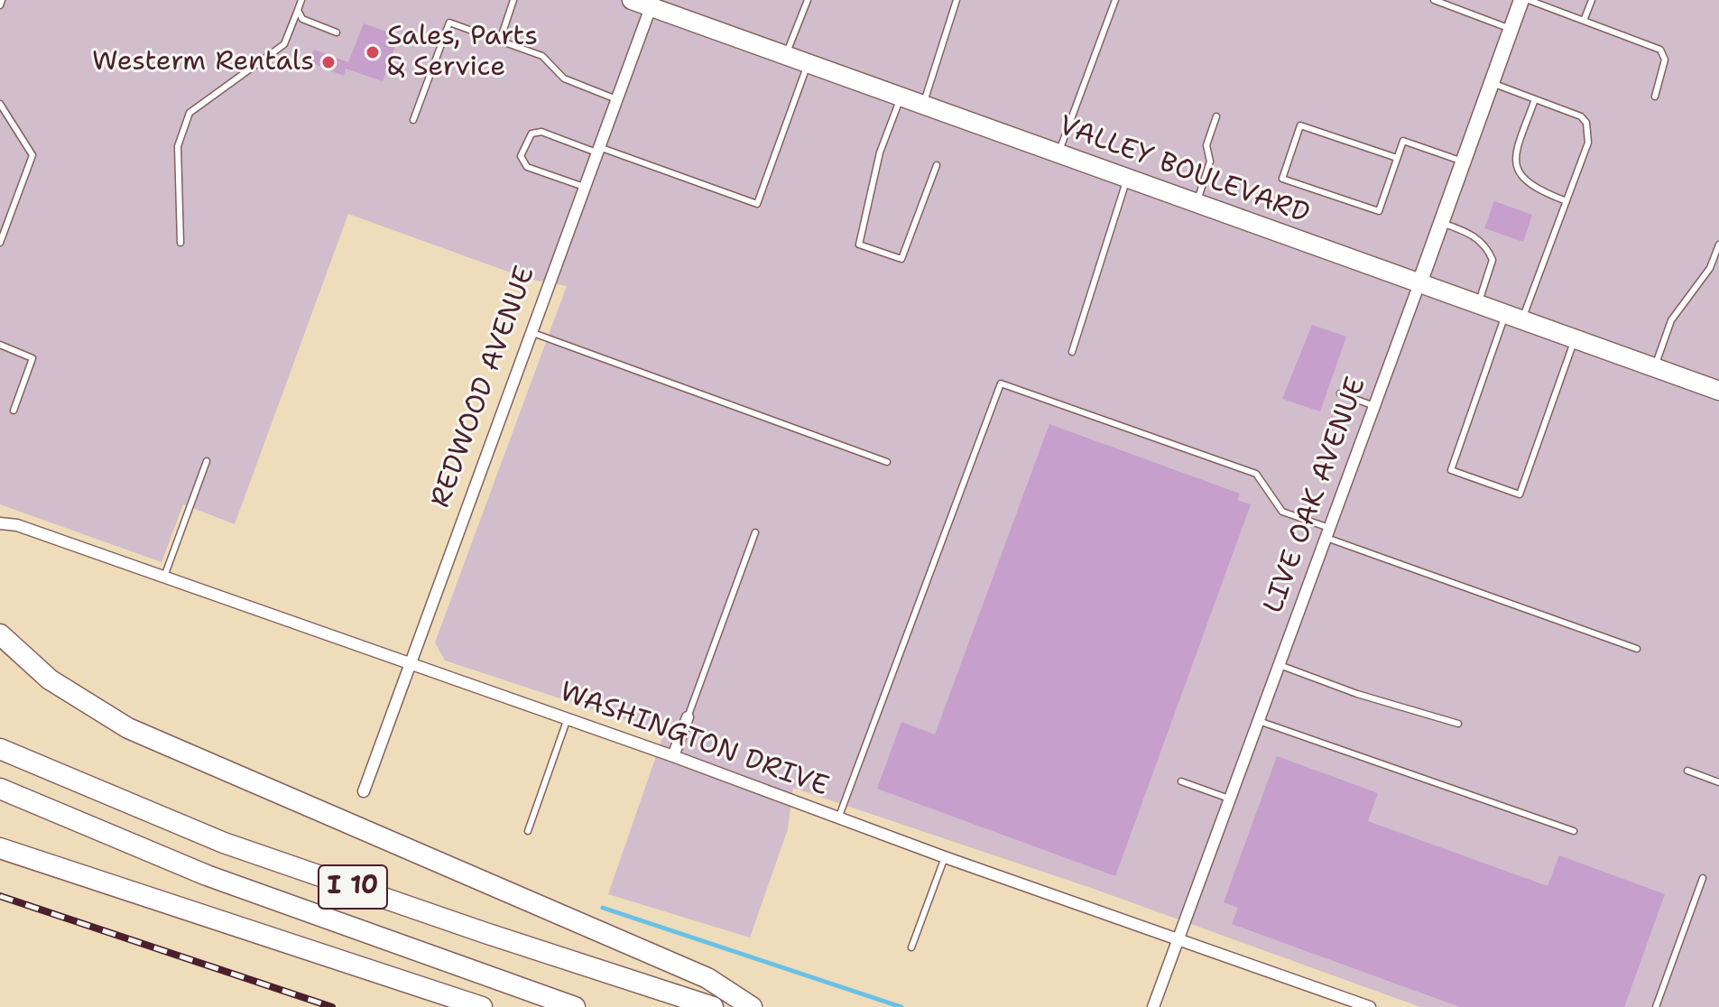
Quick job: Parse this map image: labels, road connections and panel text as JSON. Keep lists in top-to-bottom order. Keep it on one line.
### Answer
{"streets":{"highway":["I 10"],"main road":["VALLEY BOULEVARD"],"street":["REDWOOD AVENUE","LIVE OAK AVENUE","WASHINGTON DRIVE"]},"crossings":[["VALLEY BOULEVARD","REDWOOD AVENUE"],["VALLEY BOULEVARD","LIVE OAK AVENUE"],["REDWOOD AVENUE","WASHINGTON DRIVE"],["LIVE OAK AVENUE","WASHINGTON DRIVE"]],"places":["Sales, Parts & Service","Westerm Rentals"]}
